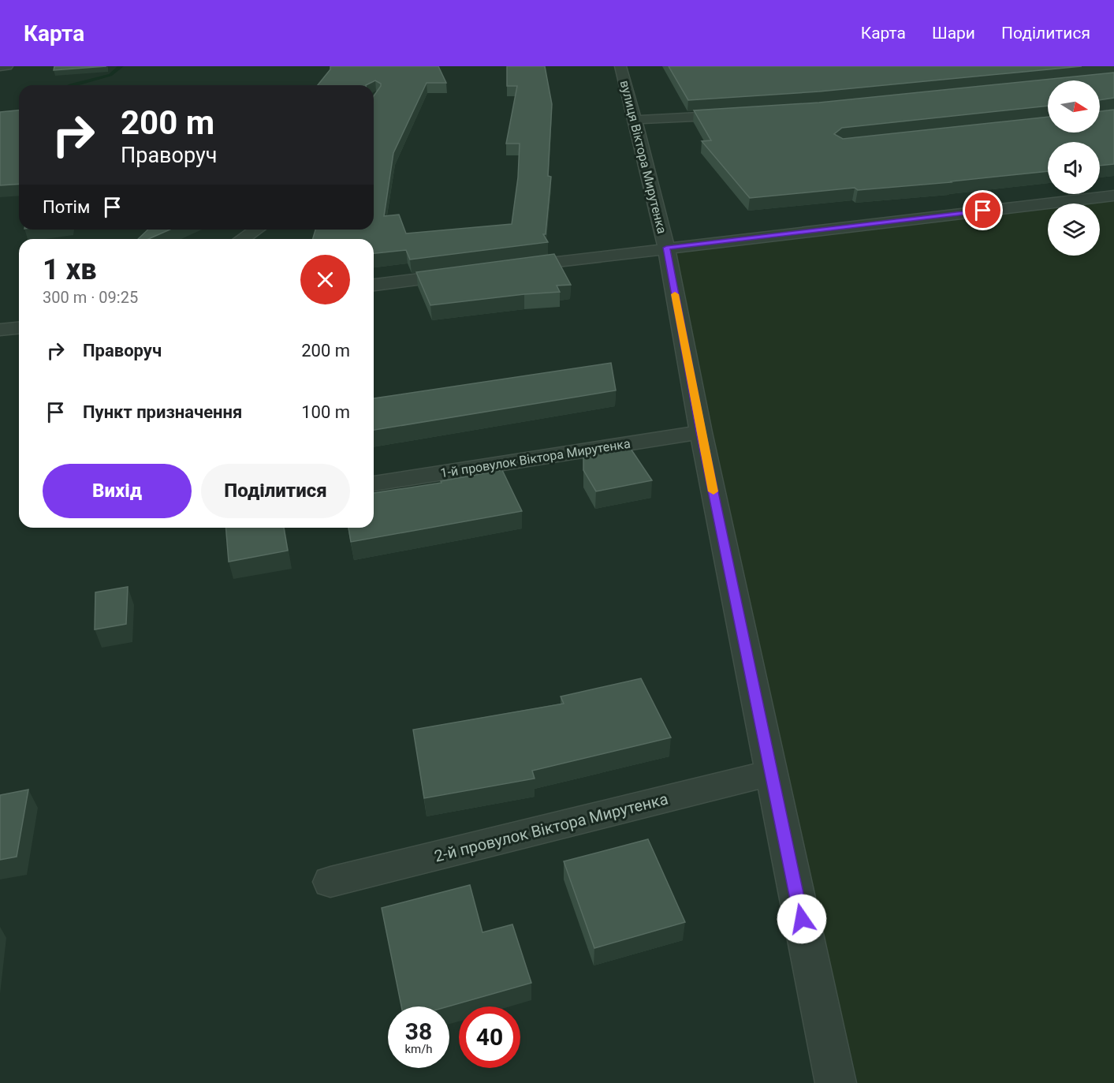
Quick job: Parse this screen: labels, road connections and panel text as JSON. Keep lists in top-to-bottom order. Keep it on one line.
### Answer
{"streets":{"street":["вулиця Віктора Мирутенка","1-й провулок Віктора Мирутенка","2-й провулок Віктора Мирутенка"]},"crossings":[["вулиця Віктора Мирутенка","1-й провулок Віктора Мирутенка"],["вулиця Віктора Мирутенка","2-й провулок Віктора Мирутенка"]],"north":"right","page":{"header":"Карта","nav":["Карта","Шари","Поділитися"],"turn":["200 m","Праворуч"],"then":"Потім","heading":["1 хв","300 m · 09:25"],"list":[{"name":"Праворуч","value":"200 m"},{"name":"Пункт призначення","value":"100 m"}],"buttons":["Вихід","Поділитися"],"speed":"38 km/h","limit":"40"}}
